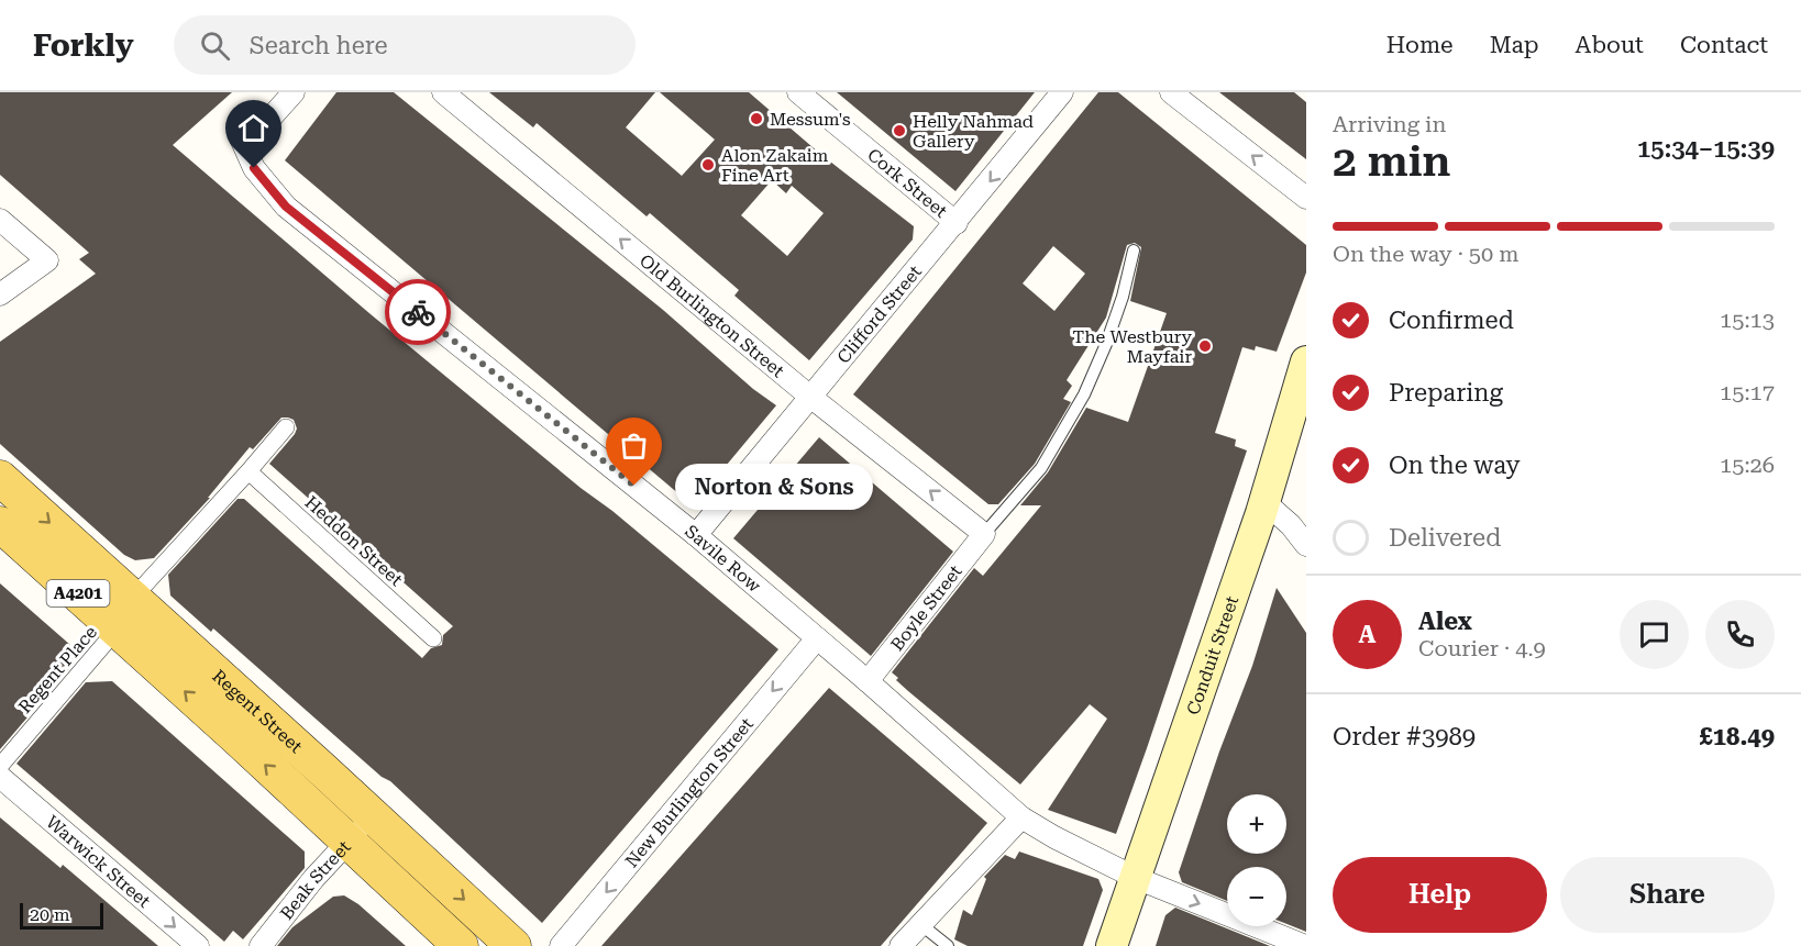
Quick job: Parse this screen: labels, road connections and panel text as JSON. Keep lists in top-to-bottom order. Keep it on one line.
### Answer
{"streets":{"main road":["A4201","Conduit Street","Regent Street"],"street":["Cork Street","Old Burlington Street","Clifford Street","Heddon Street","Savile Row","Boyle Street","Regent Place","New Burlington Street","Warwick Street","Beak Street"]},"crossings":[["Cork Street","Clifford Street"],["Old Burlington Street","Clifford Street"],["Old Burlington Street","Boyle Street"],["Clifford Street","Savile Row"],["Savile Row","Boyle Street"],["Savile Row","Conduit Street"],["Savile Row","New Burlington Street"],["Regent Place","Regent Street"],["Regent Street","Beak Street"]],"one_way":["Old Burlington Street","New Burlington Street","Warwick Street"],"places":["Messum's","Helly Nahmad Gallery","Alon Zakaim Fine Art","The Westbury Mayfair","Norton & Sons"],"scale_bar":"20 m","page":{"header":"Forkly","search":"Search here","nav":["Home","Map","About","Contact"],"heading":["2 min","Arriving in","15:34–15:39"],"panel":["Alex","Courier · 4.9","Order #3989","£18.49"],"bar":"On the way · 50 m","list":[["Confirmed","15:13"],["Preparing","15:17"],["On the way","15:26"],"Delivered"],"bubble":"Norton & Sons","round":"A","map_buttons":["+","−"],"buttons":["Help","Share"],"scale":"20 m"}}
